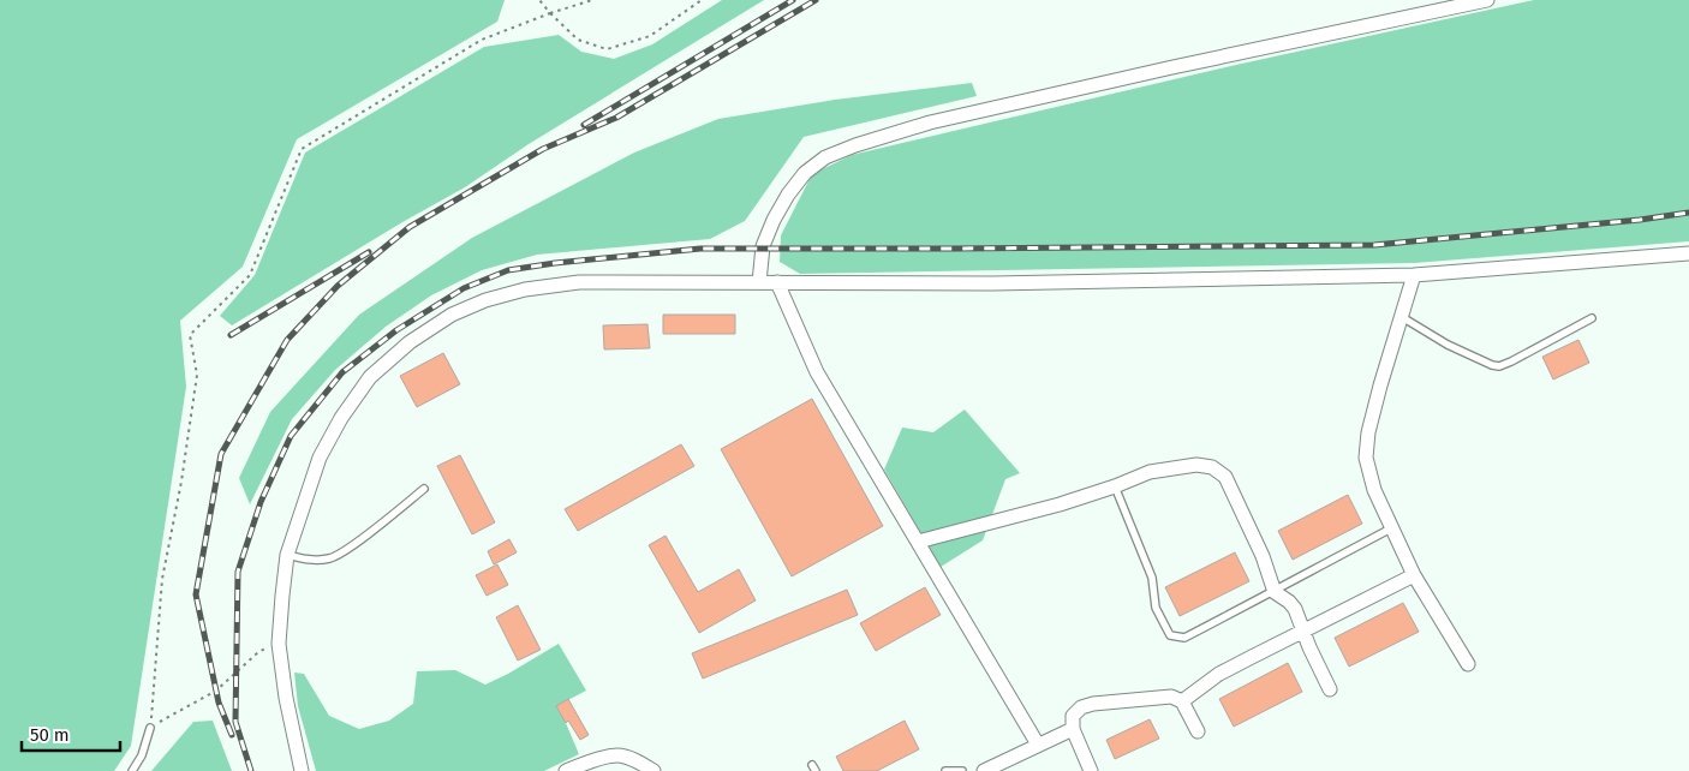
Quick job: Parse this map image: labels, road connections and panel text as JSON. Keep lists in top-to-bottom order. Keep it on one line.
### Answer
{"scale_bar":"50 m"}
